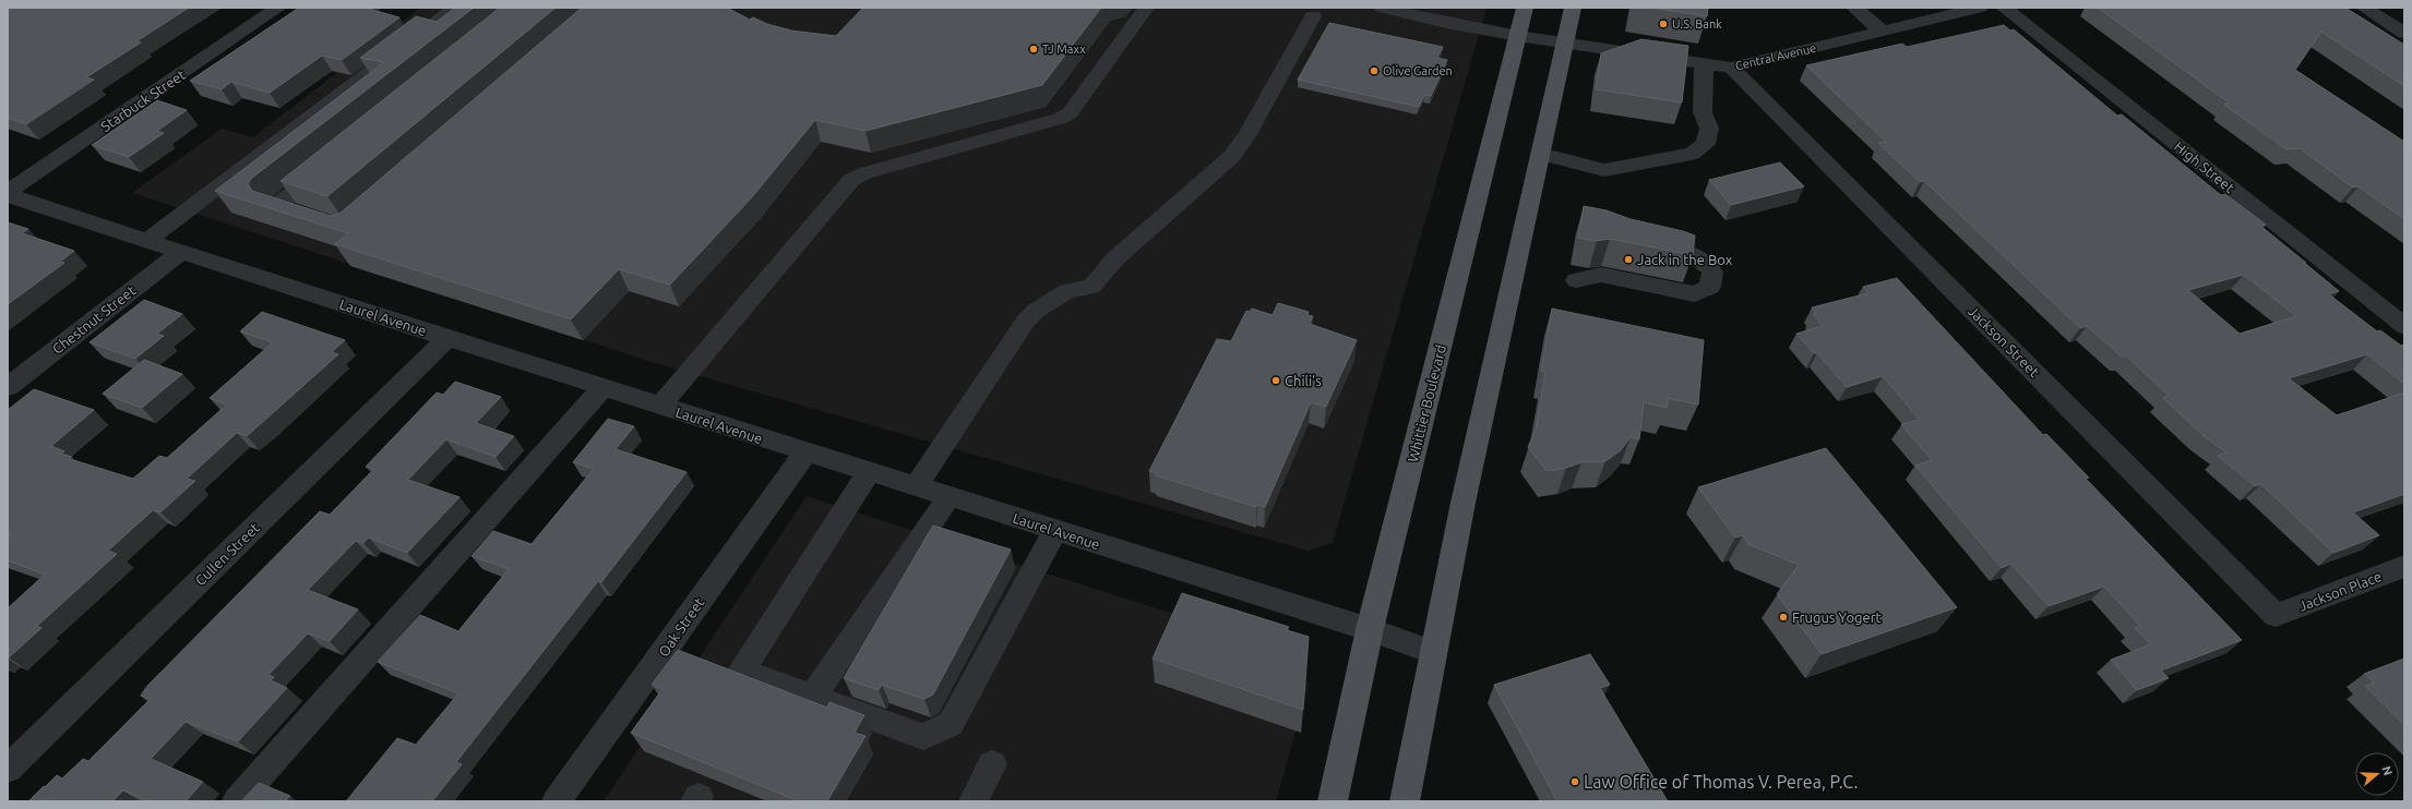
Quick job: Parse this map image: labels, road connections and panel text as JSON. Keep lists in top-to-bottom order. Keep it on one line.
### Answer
{"streets":{"main road":["Whittier Boulevard"],"street":["Central Avenue","Starbuck Street","High Street","Laurel Avenue","Chestnut Street","Jackson Street","Cullen Street","Jackson Place","Oak Street"]},"crossings":[["Central Avenue","Jackson Street"],["Central Avenue","Whittier Boulevard"],["Starbuck Street","Laurel Avenue"],["Laurel Avenue","Chestnut Street"],["Laurel Avenue","Whittier Boulevard"],["Laurel Avenue","Cullen Street"],["Laurel Avenue","Oak Street"],["Jackson Street","Jackson Place"]],"places":["U.S. Bank","TJ Maxx","Olive Garden","Jack in the Box","Chili's","Frugus Yogert","Law Office of Thomas V. Perea, P.C."],"north":"right"}
